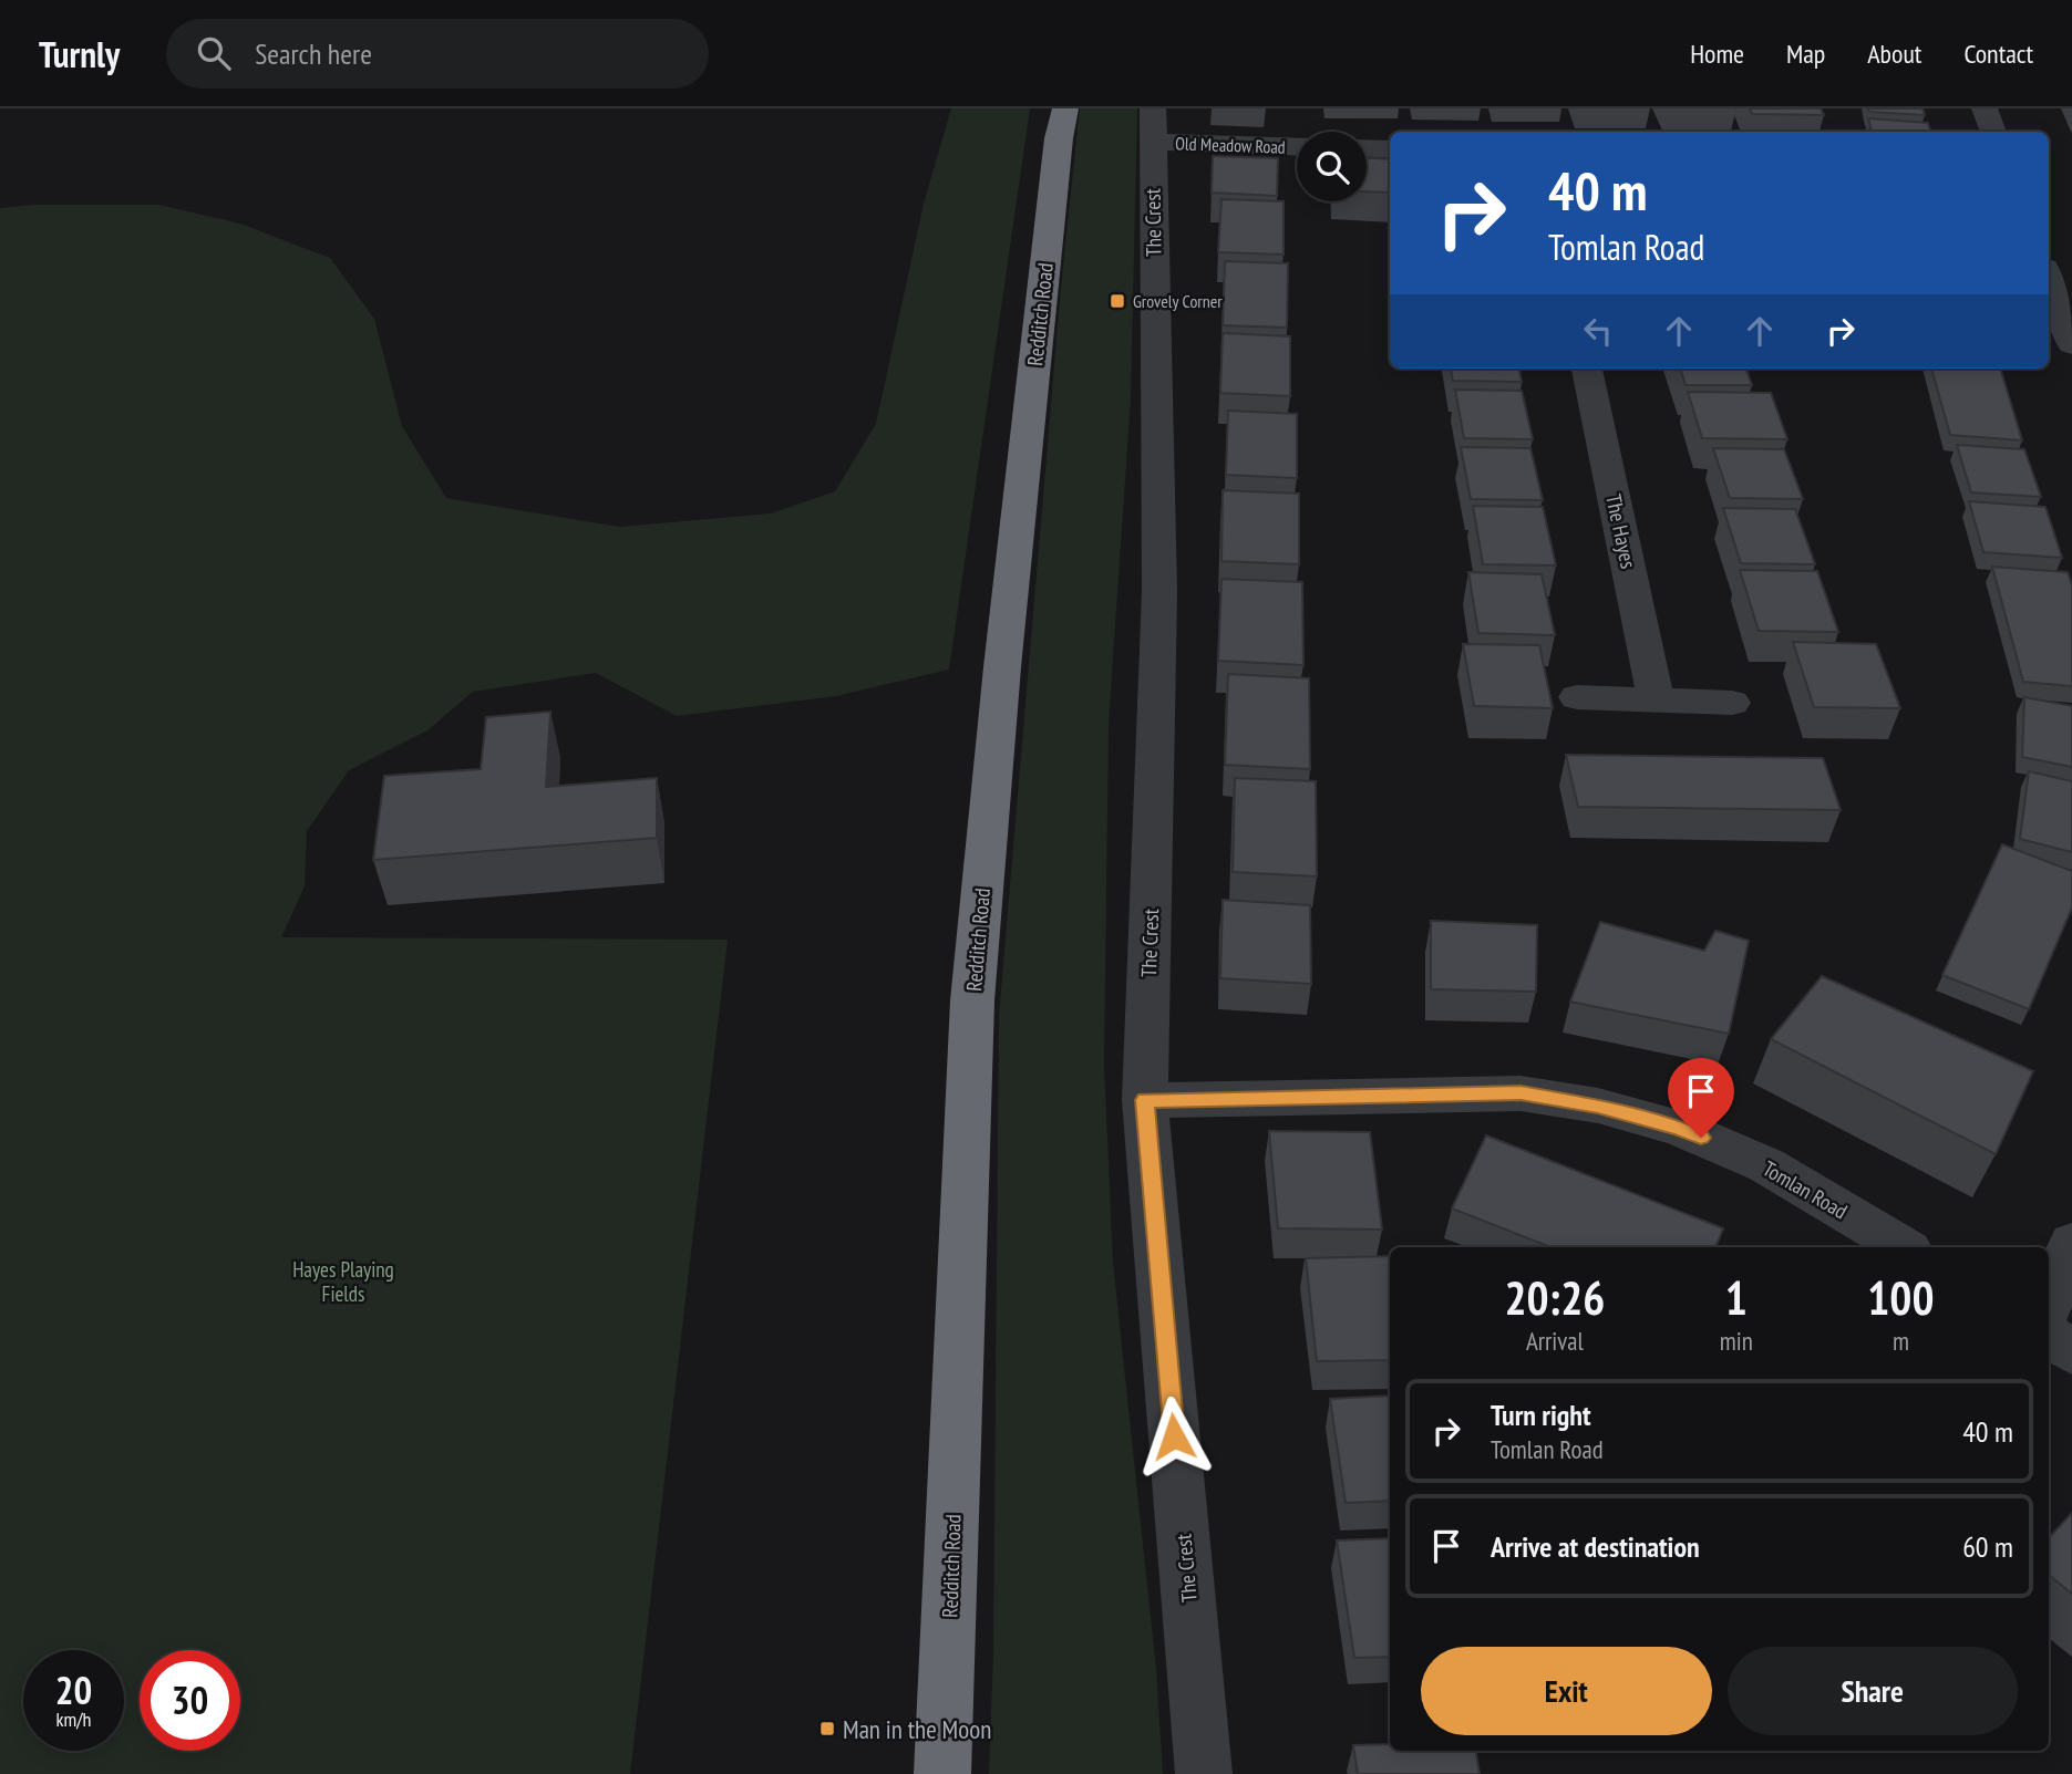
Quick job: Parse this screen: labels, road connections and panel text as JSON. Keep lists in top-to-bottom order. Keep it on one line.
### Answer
{"streets":{"highway":["Redditch Road"],"street":["Old Meadow Road","The Crest","The Hayes","Tomlan Road"]},"crossings":[["Old Meadow Road","The Crest"],["The Crest","Tomlan Road"]],"parks":["Hayes Playing Fields"],"places":{"transit":["Grovely Corner","Man in the Moon"]},"page":{"header":"Turnly","search":"Search here","nav":["Home","Map","About","Contact"],"turn":["40 m","Tomlan Road"],"eta":["20:26","Arrival","1","min","100","m"],"list":[{"name":"Turn right","note":"Tomlan Road","value":"40 m"},{"name":"Arrive at destination","value":"60 m"}],"buttons":["Exit","Share"],"speed":"20 km/h","limit":"30"}}
